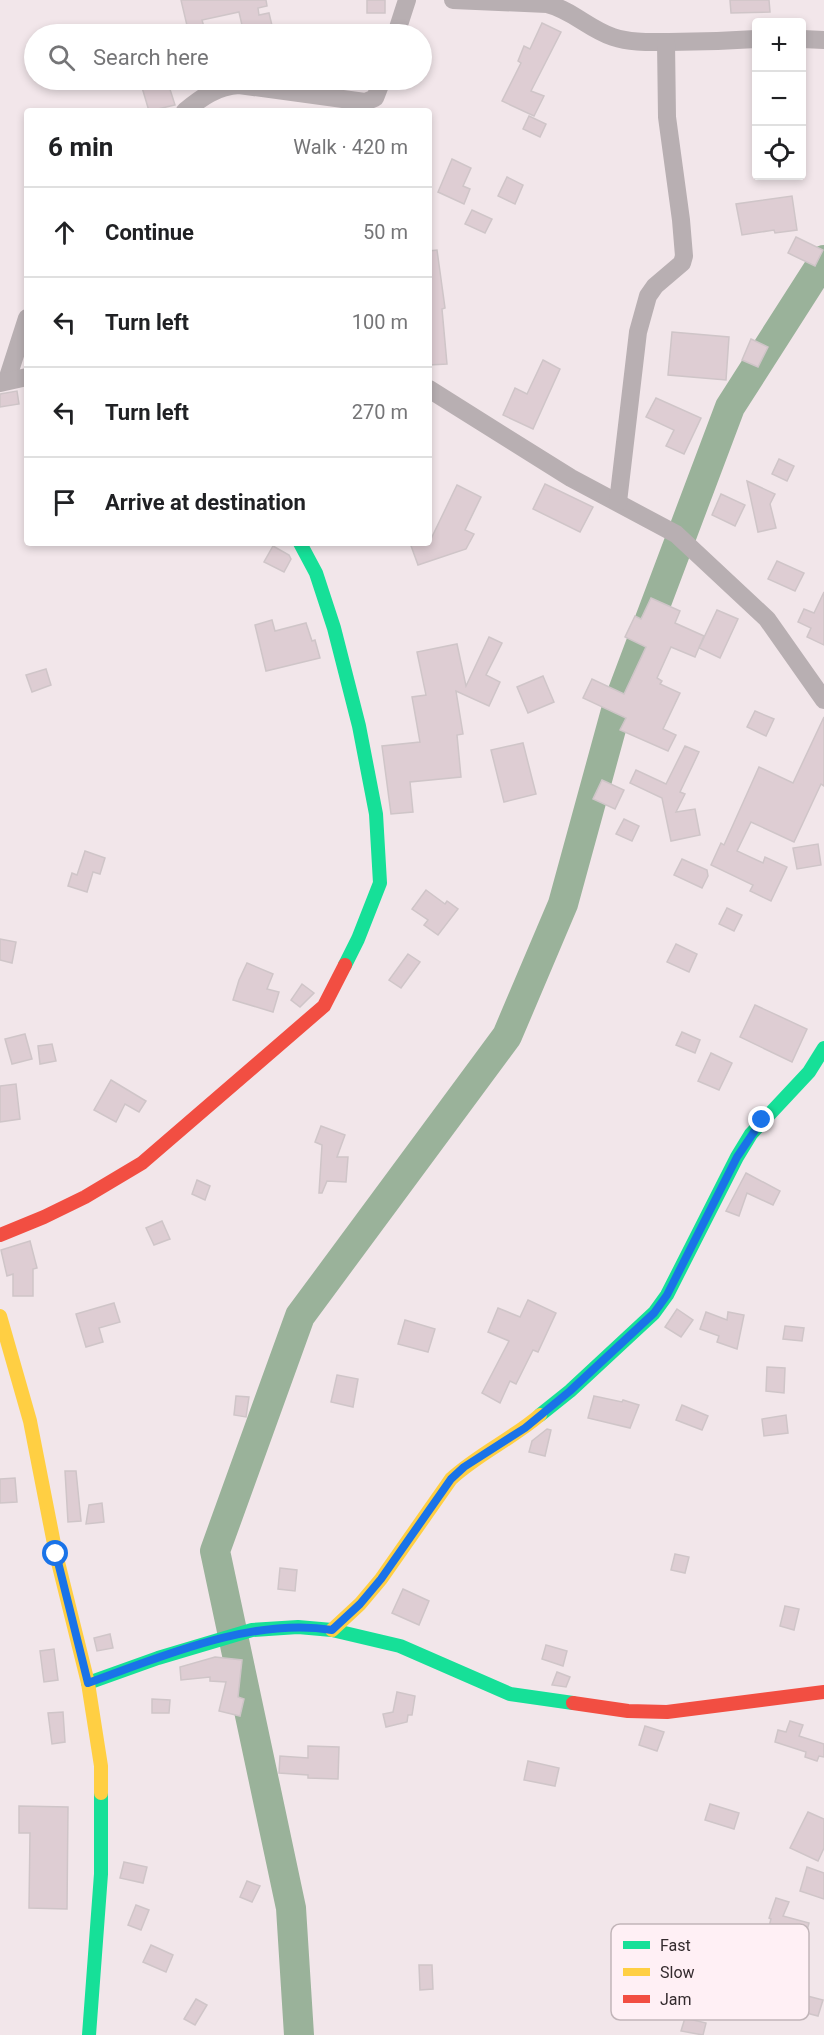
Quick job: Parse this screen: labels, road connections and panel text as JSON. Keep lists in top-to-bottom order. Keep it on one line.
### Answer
{"legend":["Fast","Slow","Jam"],"page":{"map_buttons":["+","−"],"search":"Search here","heading":["6 min","Walk · 420 m"],"list":[["Continue","50 m"],["Turn left","100 m"],["Turn left","270 m"],"Arrive at destination"]}}
